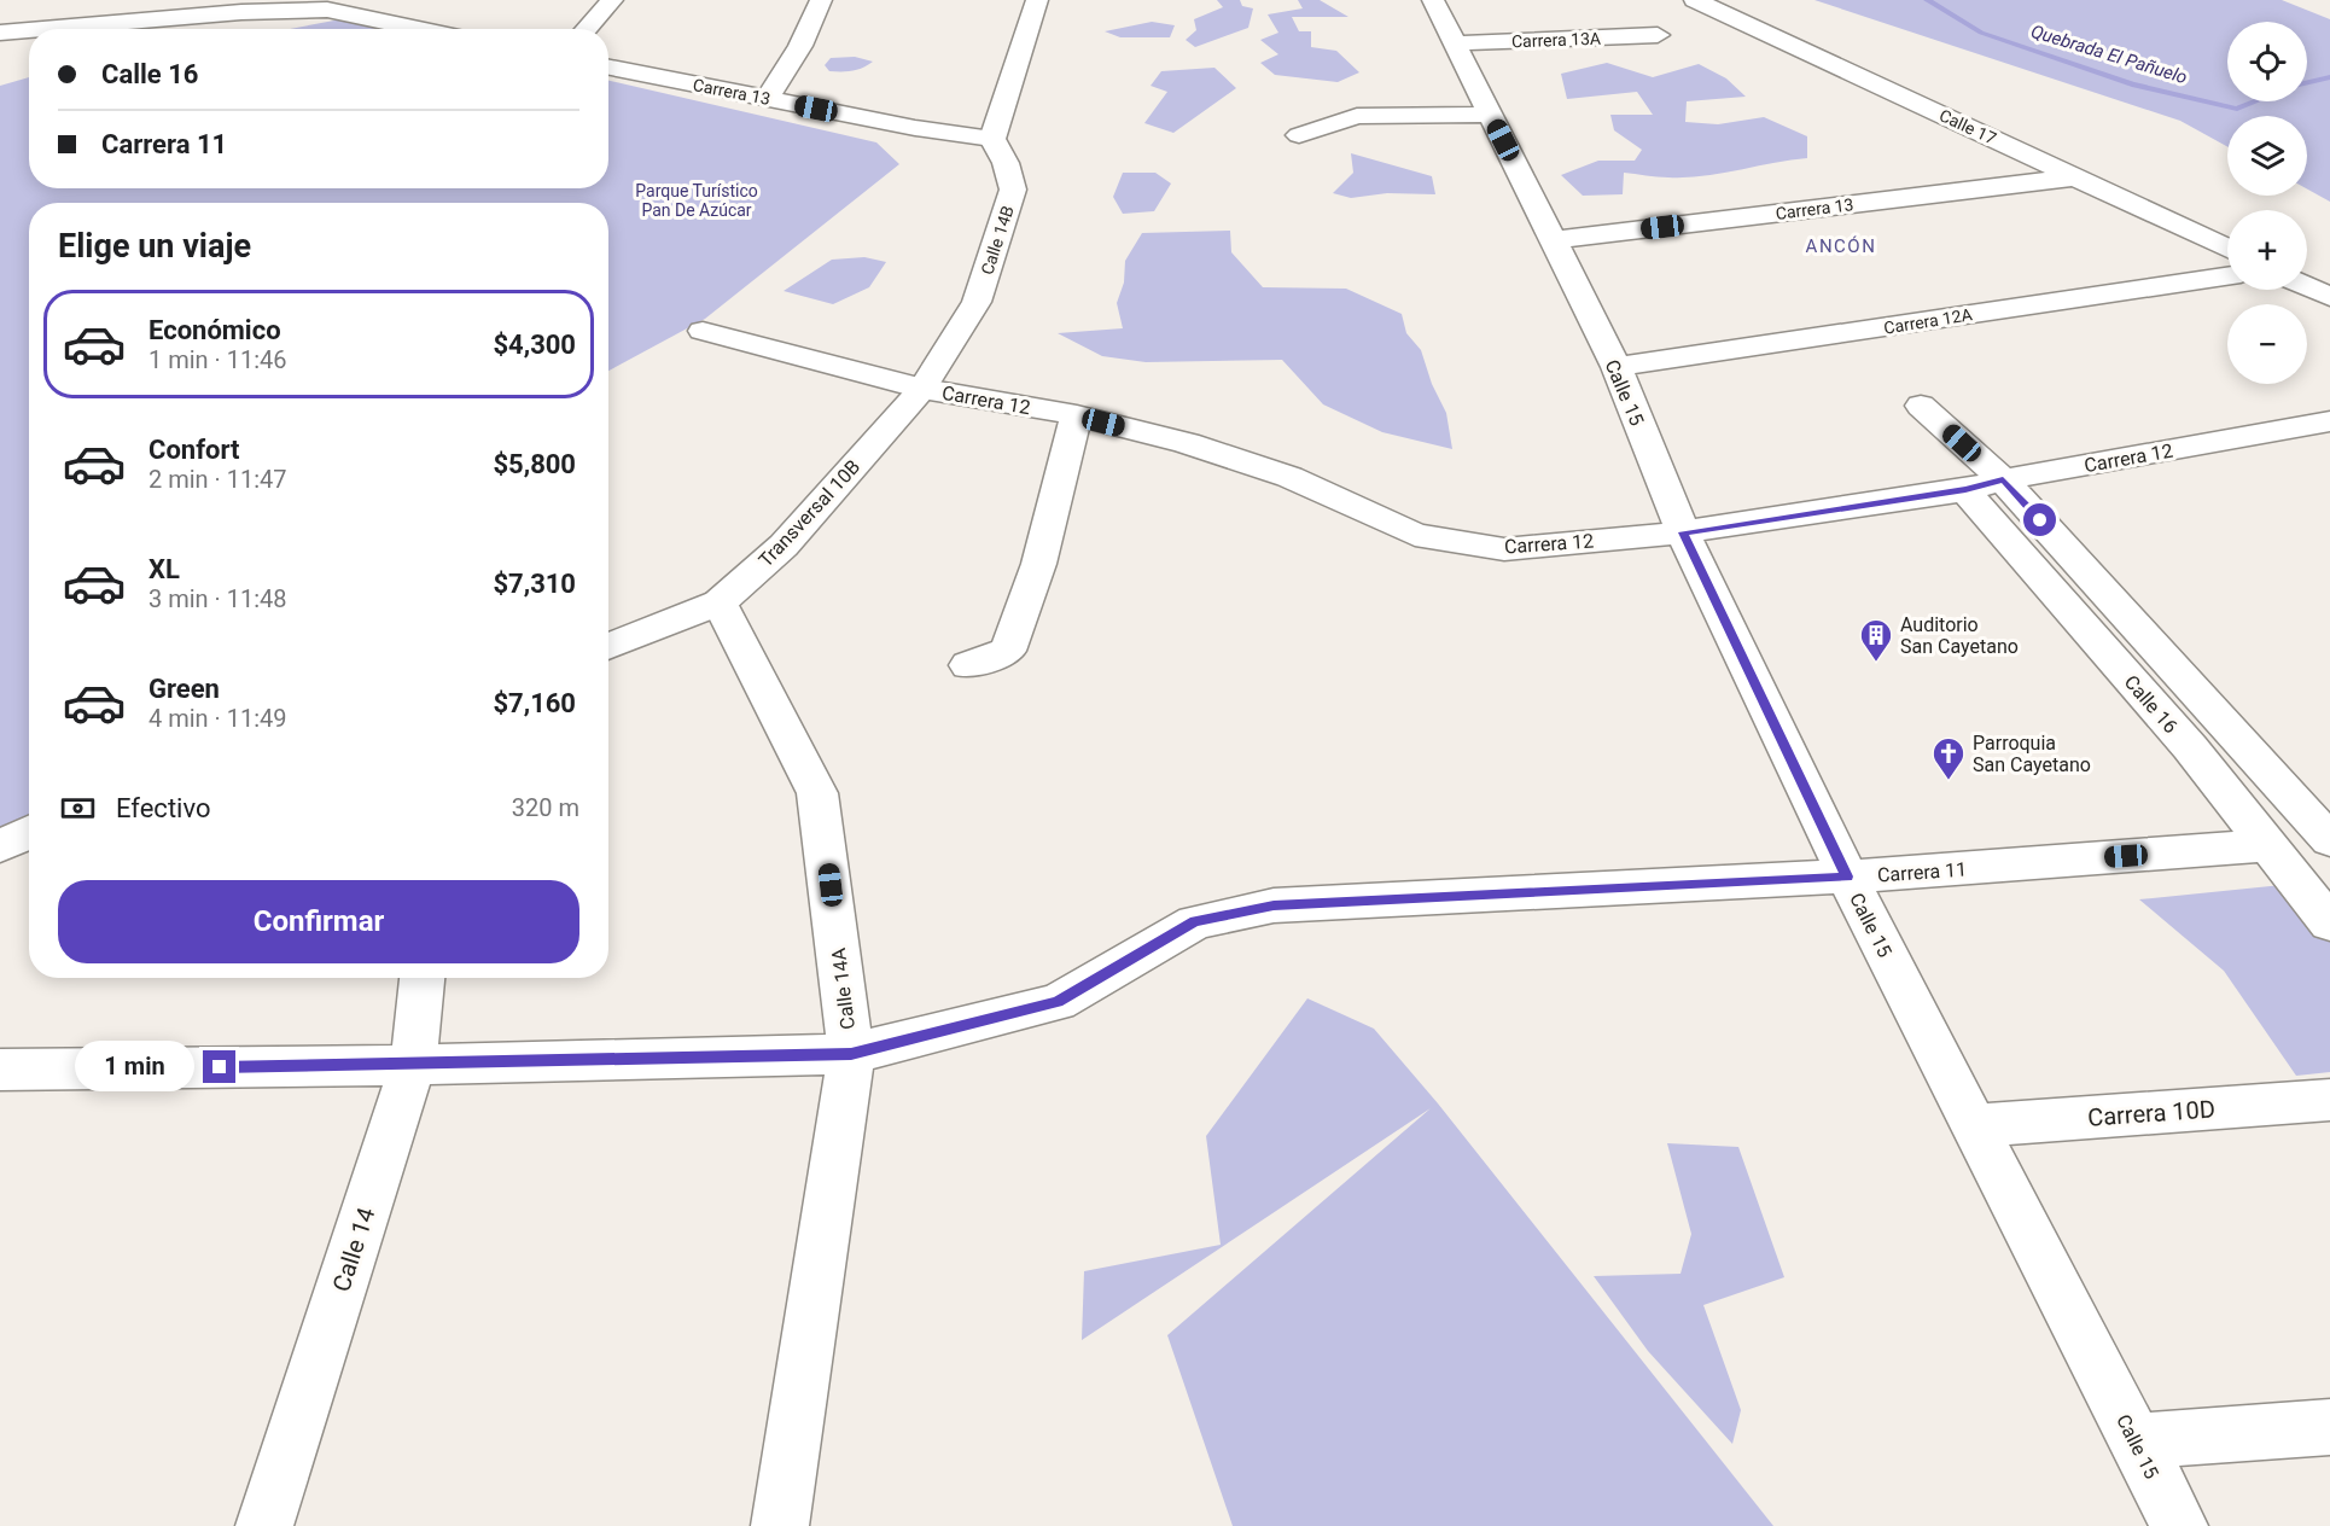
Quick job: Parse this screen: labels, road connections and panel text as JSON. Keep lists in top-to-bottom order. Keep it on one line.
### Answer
{"streets":{"street":["Carrera 13A","Carrera 13","Calle 17","Calle 14B","Carrera 12A","Calle 15","Carrera 12","Transversal 10B","Calle 16","Carrera 11","Calle 14A","Carrera 10D","Calle 14"]},"crossings":[["Carrera 13A","Calle 15"],["Carrera 13","Calle 17"],["Carrera 13","Calle 14B"],["Carrera 13","Calle 15"],["Calle 14B","Carrera 12"],["Calle 14B","Transversal 10B"],["Carrera 12A","Calle 15"],["Calle 15","Carrera 12"],["Calle 15","Carrera 11"],["Calle 15","Carrera 10D"],["Carrera 12","Transversal 10B"],["Carrera 12","Calle 16"],["Transversal 10B","Calle 14A"],["Calle 16","Carrera 11"],["Carrera 11","Calle 14A"],["Carrera 11","Calle 14"]],"districts":["ANCÓN"],"water":["Quebrada El Pañuelo"],"parks":["Parque Turístico Pan De Azúcar"],"places":{"building":["Auditorio San Cayetano"],"church":["Parroquia San Cayetano"]},"page":{"map_buttons":["+","−"],"banner":["Calle 16","Carrera 11"],"heading":"Elige un viaje","list":[{"name":"Económico","note":"1 min · 11:46","value":"$4,300"},{"name":"Confort","note":"2 min · 11:47","value":"$5,800"},{"name":"XL","note":"3 min · 11:48","value":"$7,310"},{"name":"Green","note":"4 min · 11:49","value":"$7,160"}],"pay":["Efectivo","320 m"],"buttons":"Confirmar","bubble":"1 min"}}
